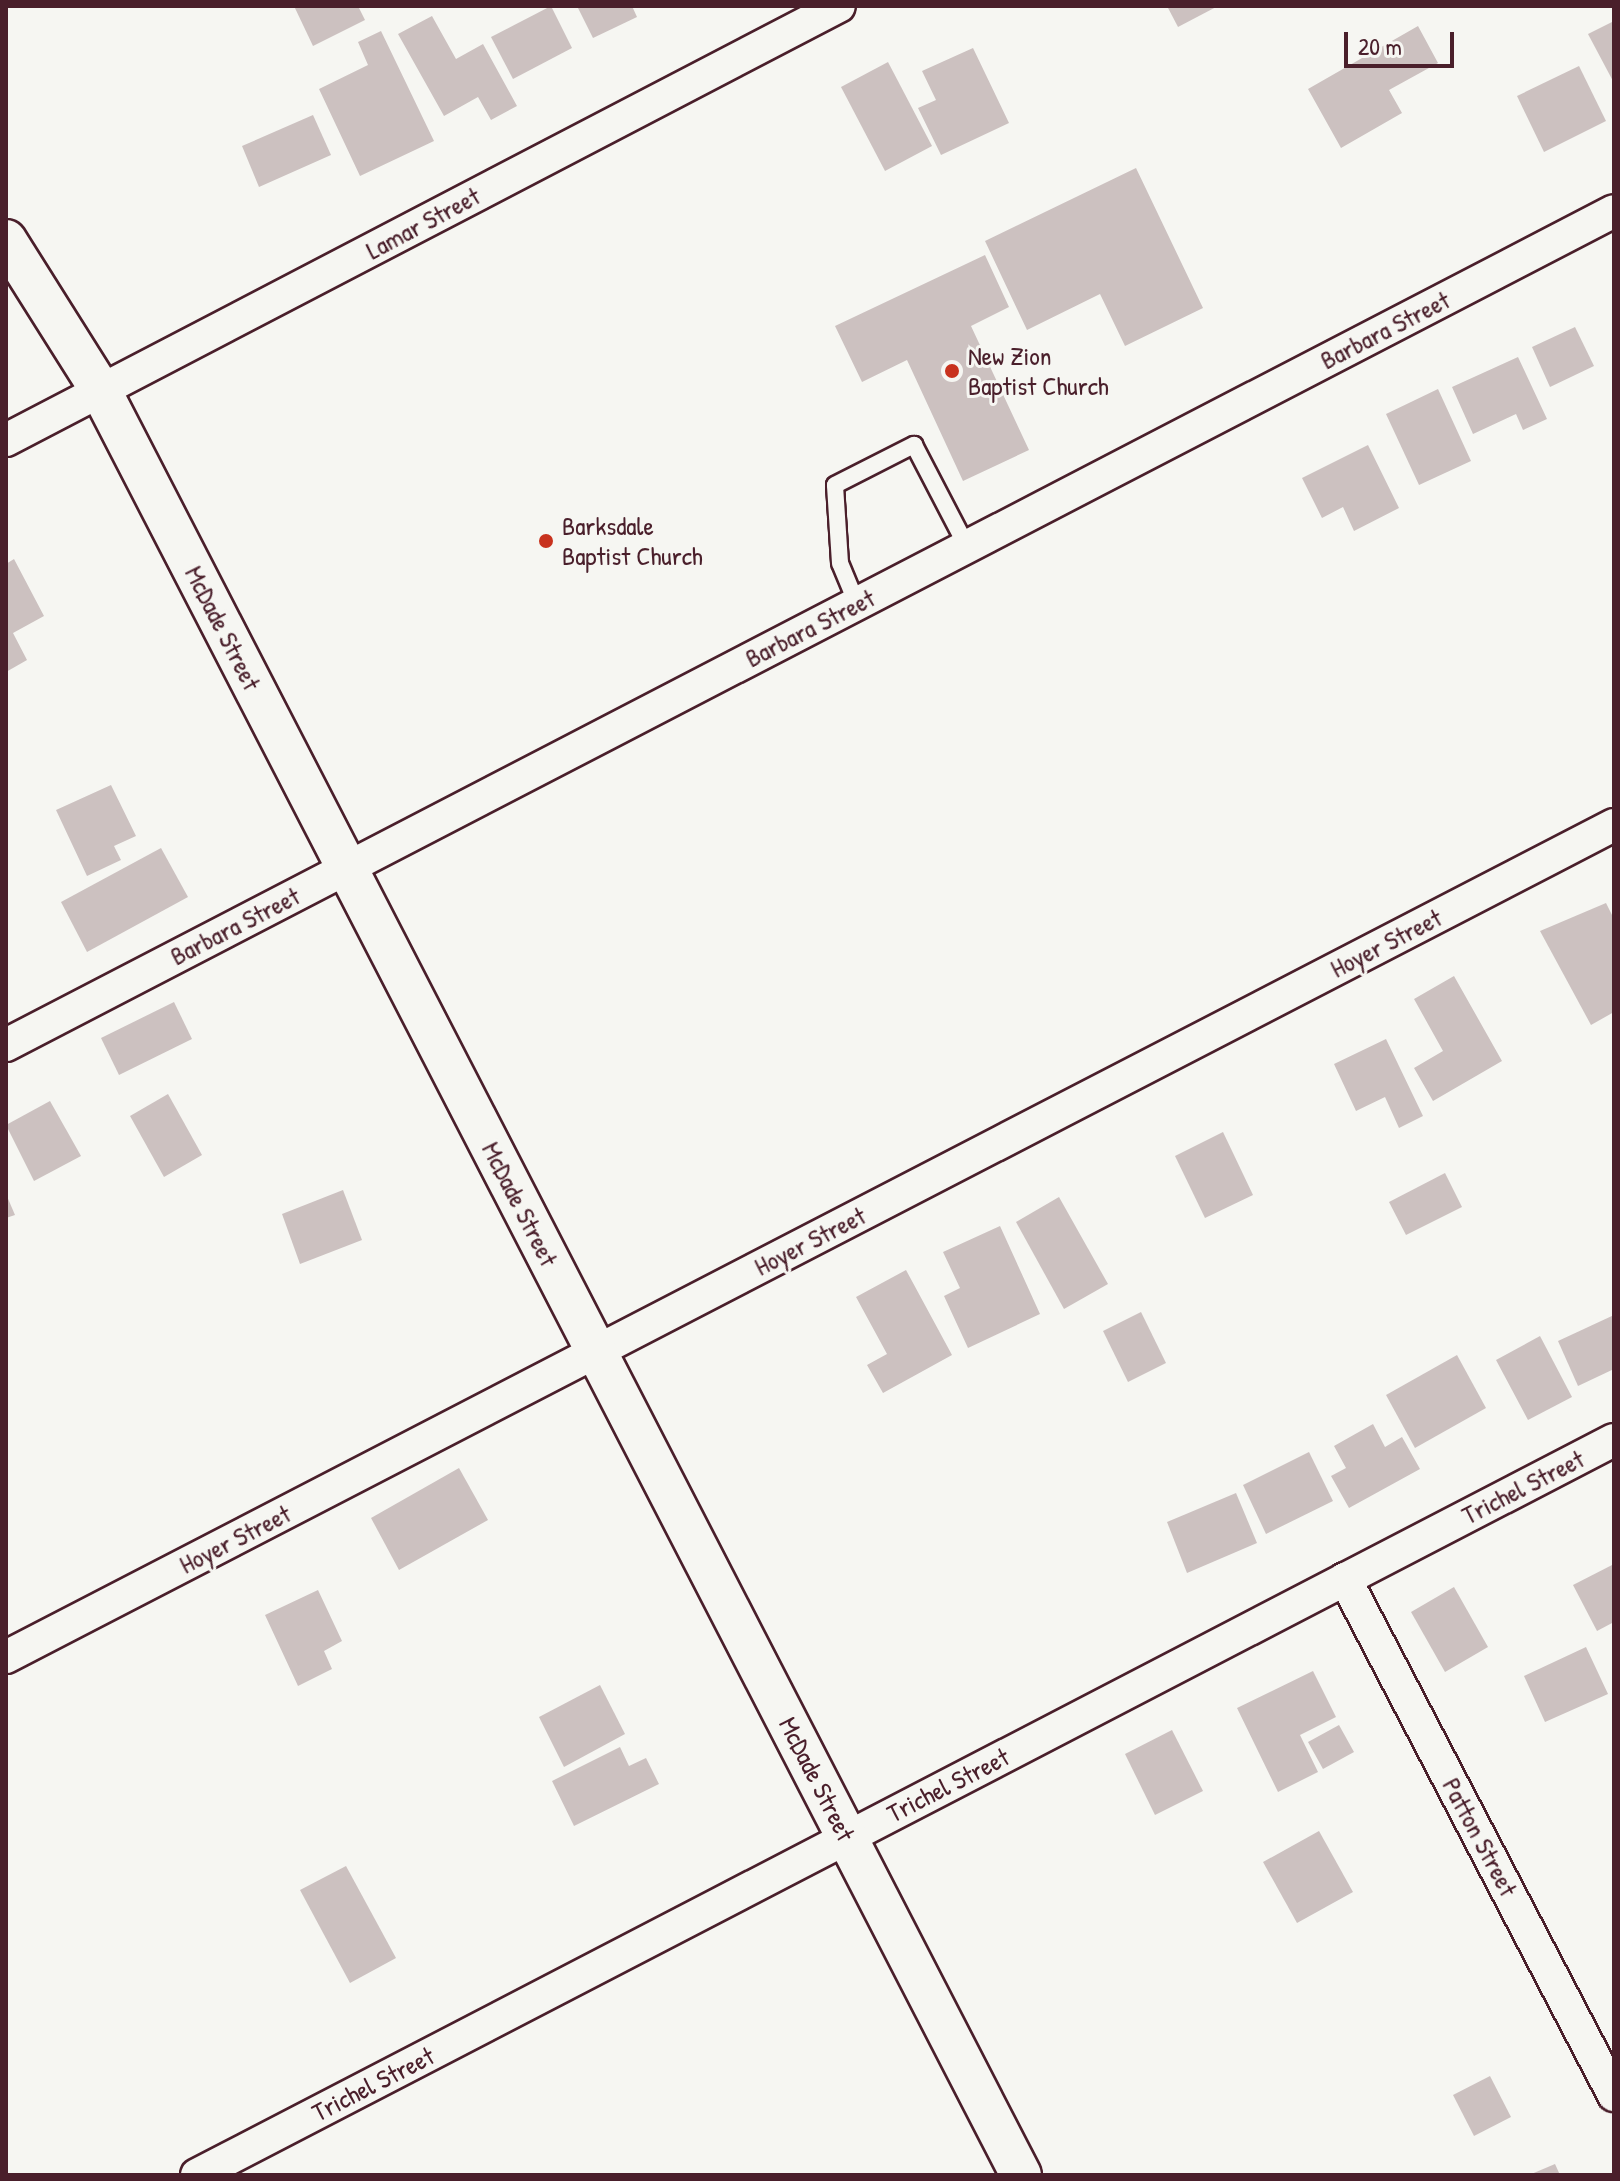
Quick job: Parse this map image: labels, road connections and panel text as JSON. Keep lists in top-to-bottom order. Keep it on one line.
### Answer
{"streets":{"street":["Lamar Street","Barbara Street","McDade Street","Hoyer Street","Trichel Street","Patton Street"]},"crossings":[["Lamar Street","McDade Street"],["Barbara Street","McDade Street"],["McDade Street","Hoyer Street"],["McDade Street","Trichel Street"],["Trichel Street","Patton Street"]],"places":["New Zion Baptist Church","Barksdale Baptist Church"],"scale_bar":"20 m"}
